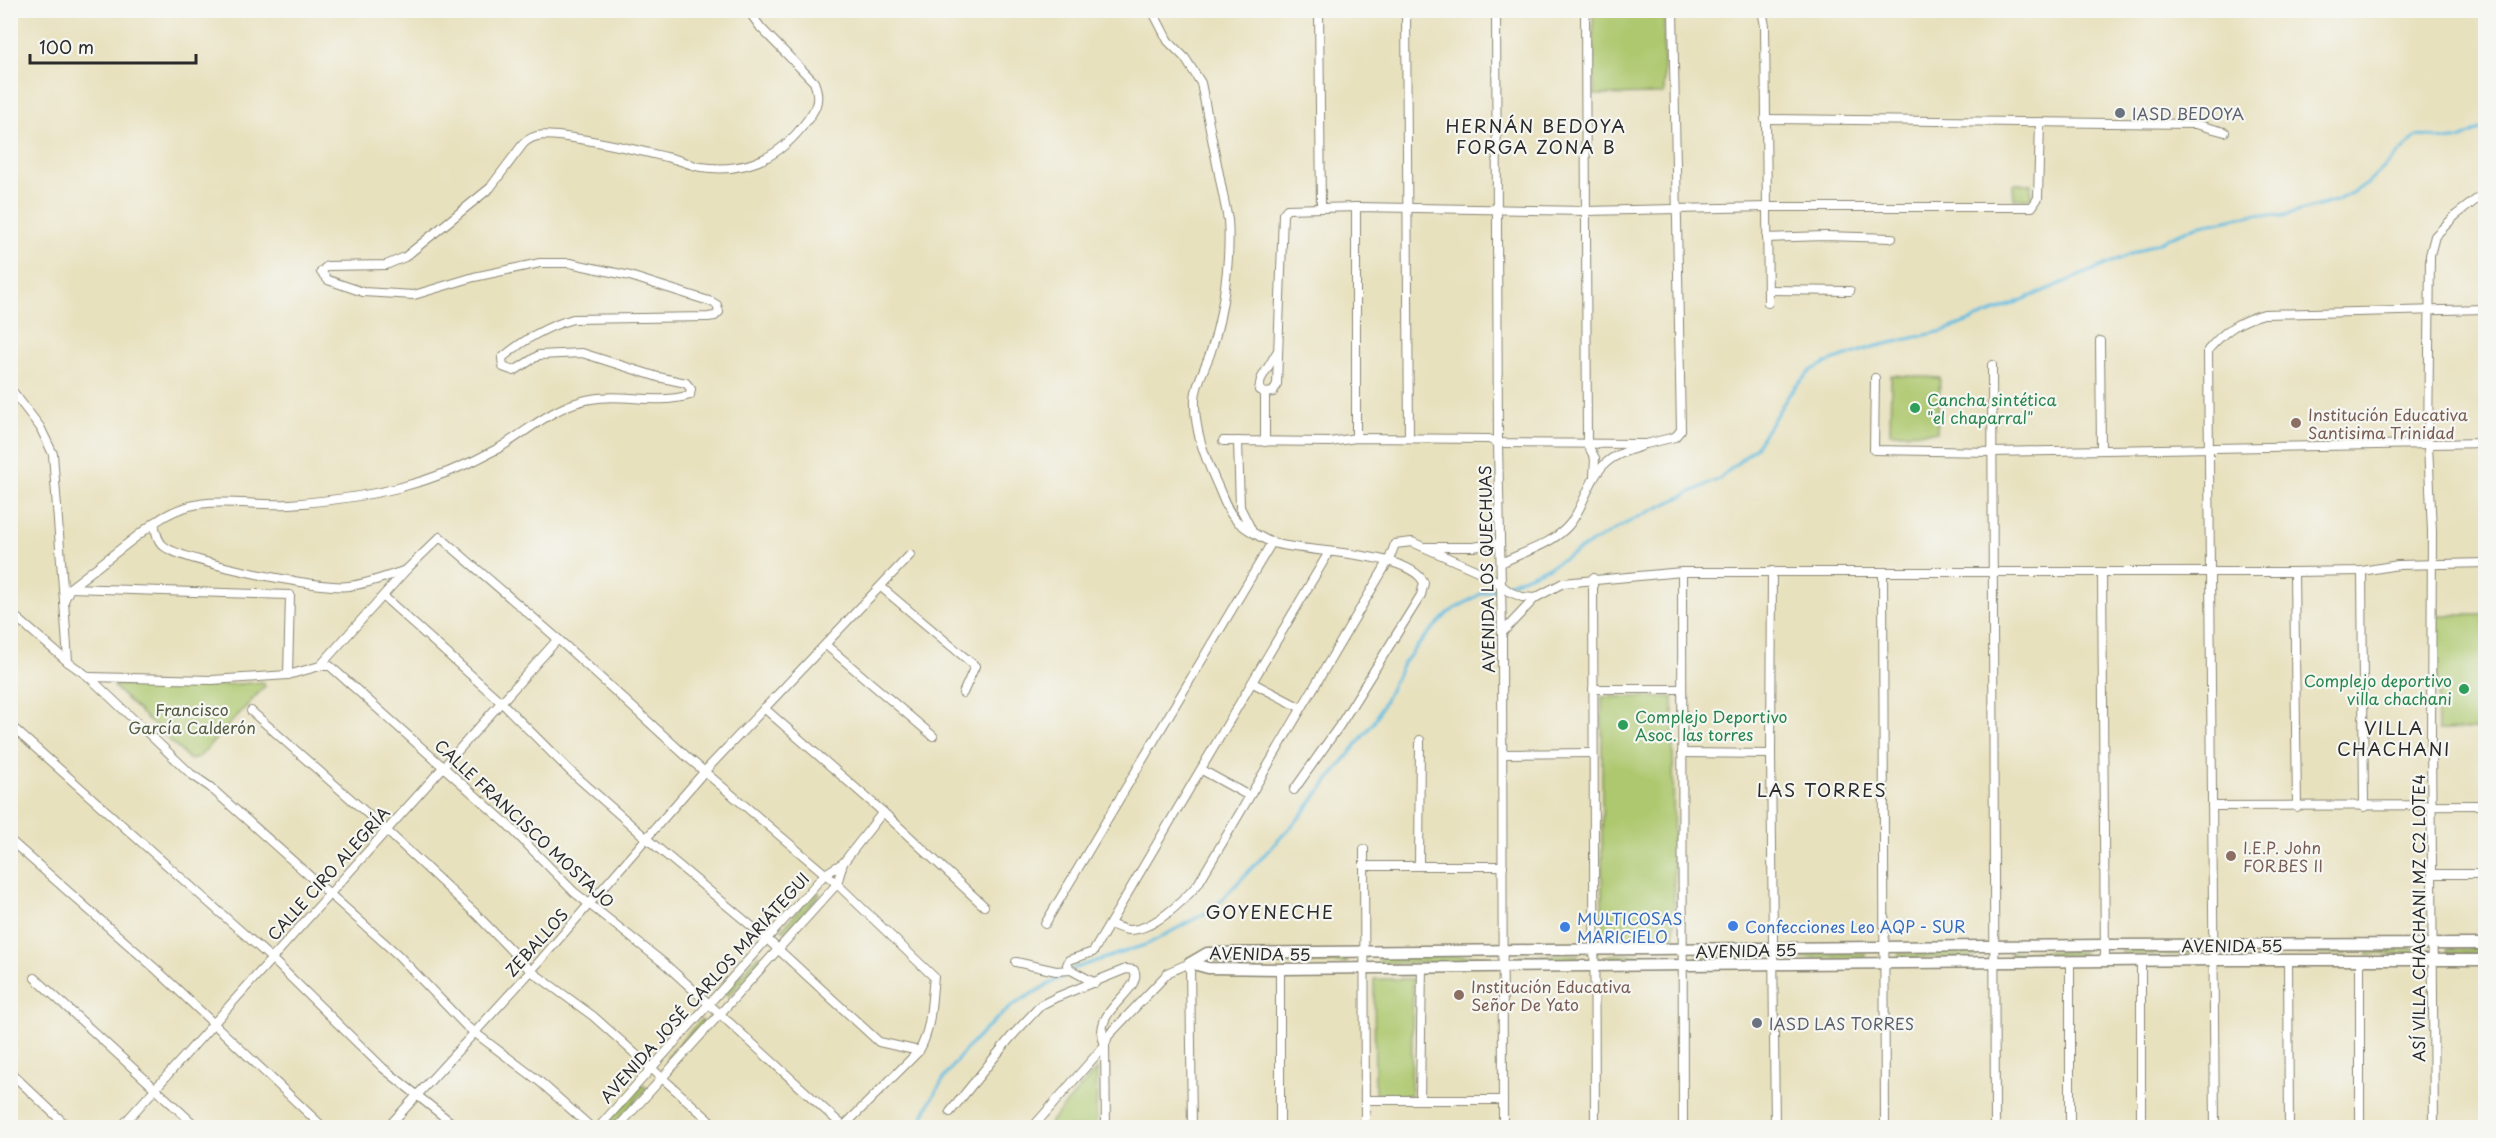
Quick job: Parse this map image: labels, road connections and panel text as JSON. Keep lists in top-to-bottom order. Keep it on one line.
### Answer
{"streets":{"street":["AVENIDA LOS QUECHUAS","CALLE FRANCISCO MOSTAJO","CALLE CIRO ALEGRÍA","ASÍ VILLA CHACHANI MZ C2 LOTE4","ZEBALLOS","AVENIDA 55","AVENIDA JOSÉ CARLOS MARIÁTEGUI"]},"crossings":[["AVENIDA LOS QUECHUAS","AVENIDA 55"],["CALLE FRANCISCO MOSTAJO","CALLE CIRO ALEGRÍA"],["CALLE FRANCISCO MOSTAJO","ZEBALLOS"],["CALLE FRANCISCO MOSTAJO","AVENIDA JOSÉ CARLOS MARIÁTEGUI"],["ASÍ VILLA CHACHANI MZ C2 LOTE4","AVENIDA 55"]],"districts":["HERNÁN BEDOYA FORGA ZONA B","VILLA CHACHANI","LAS TORRES","GOYENECHE"],"parks":["Francisco García Calderón"],"places":["IASD BEDOYA","Cancha sintética \"el chaparral\"","Institución Educativa Santisima Trinidad","Complejo deportivo villa chachani","Complejo Deportivo Asoc. las torres","I.E.P. John FORBES II","Confecciones Leo AQP - SUR","MULTICOSAS MARICIELO","Institución Educativa Señor De Yato","IASD LAS TORRES"],"scale_bar":"100 m"}
